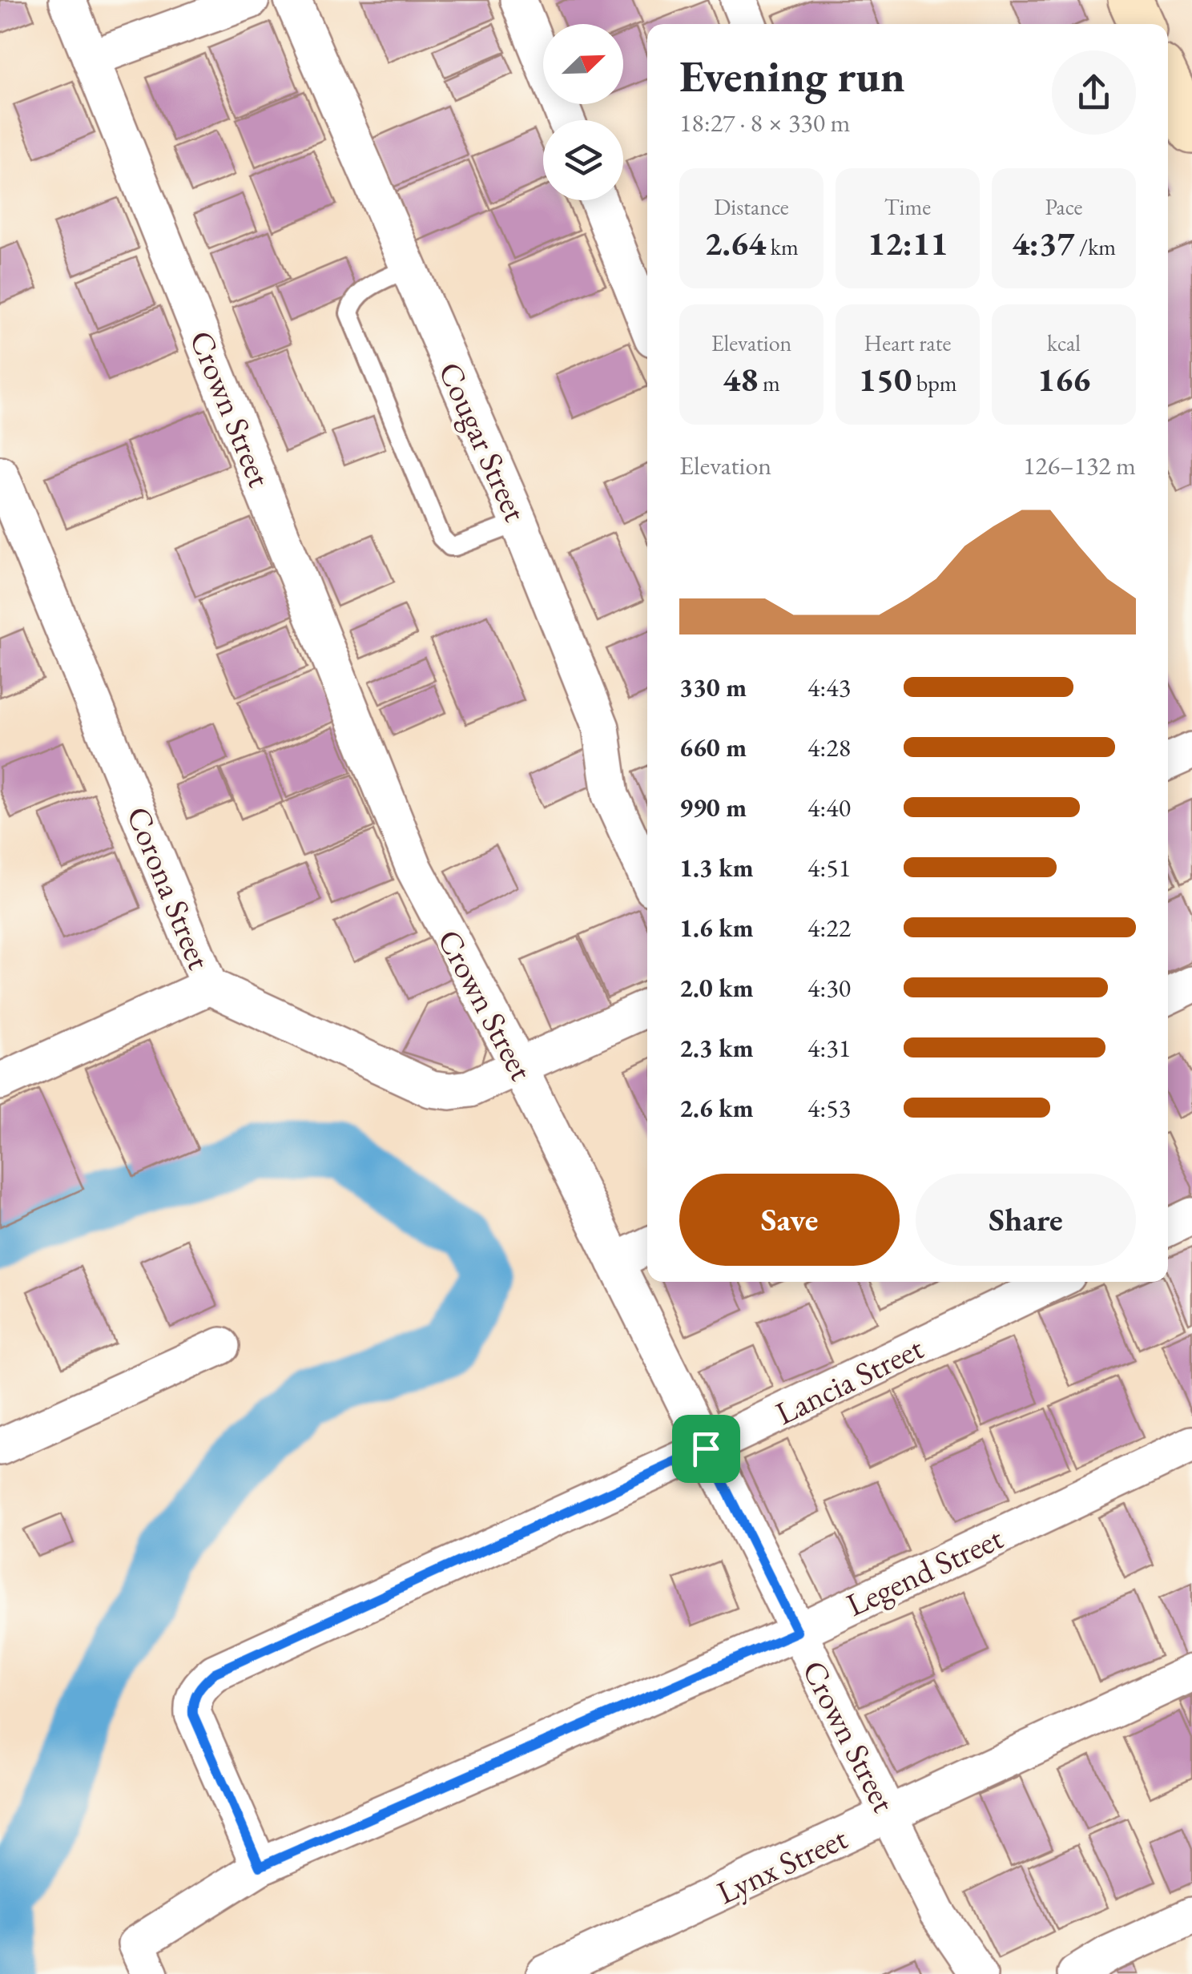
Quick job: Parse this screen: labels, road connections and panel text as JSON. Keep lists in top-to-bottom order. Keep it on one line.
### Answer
{"streets":{"street":["Crown Street","Cougar Street","Corona Street","Lancia Street","Legend Street","Lynx Street"]},"crossings":[["Crown Street","Corona Street"],["Crown Street","Lancia Street"],["Crown Street","Legend Street"],["Crown Street","Lynx Street"],["Lancia Street","Legend Street"]],"north":"top right","page":{"heading":["Evening run","18:27 · 8 × 330 m"],"stats":[["Distance","2.64 km"],["Time","12:11"],["Pace","4:37 /km"],["Elevation","48 m"],["Heart rate","150 bpm"],["kcal","166"]],"chart":["Elevation","126–132 m"],"list":[{"name":"330 m","note":"4:43"},{"name":"660 m","note":"4:28"},{"name":"990 m","note":"4:40"},{"name":"1.3 km","note":"4:51"},{"name":"1.6 km","note":"4:22"},{"name":"2.0 km","note":"4:30"},{"name":"2.3 km","note":"4:31"},{"name":"2.6 km","note":"4:53"}],"buttons":["Save","Share"]}}
